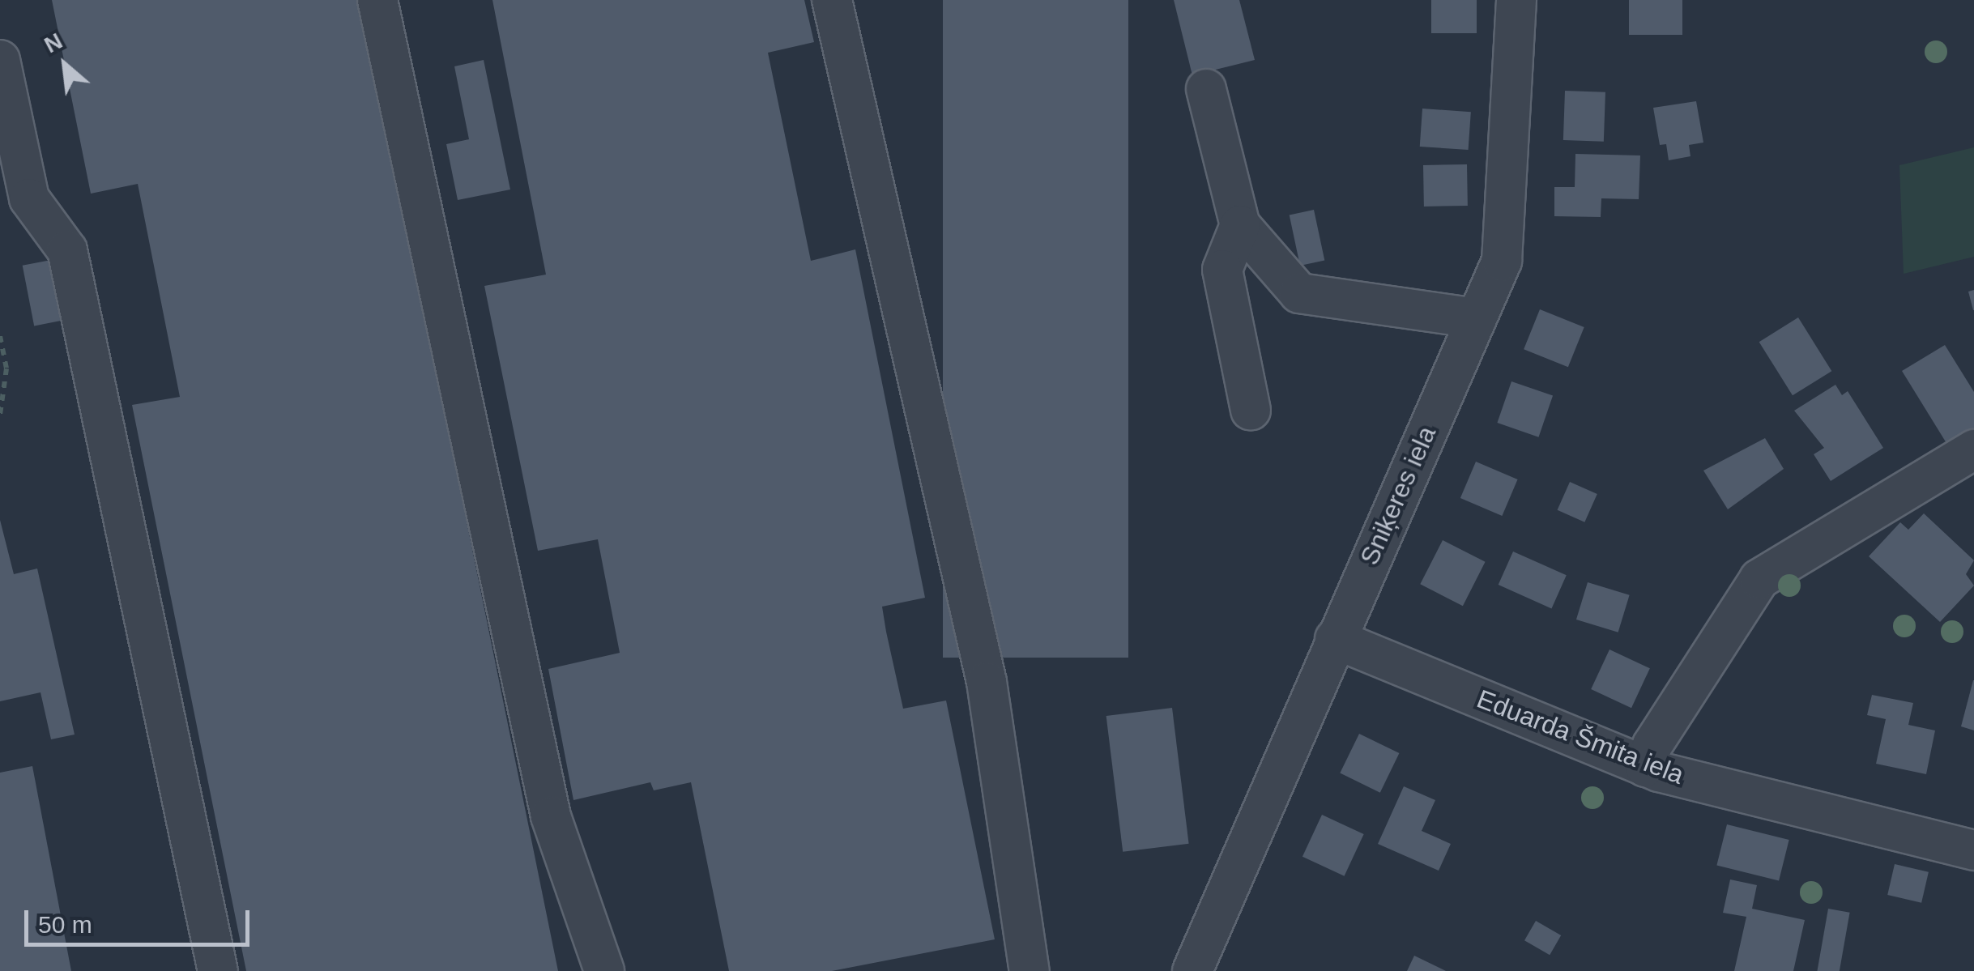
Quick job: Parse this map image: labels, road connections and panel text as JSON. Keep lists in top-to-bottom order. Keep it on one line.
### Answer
{"streets":{"street":["Sniķeres iela","Eduarda Šmita iela"]},"crossings":[["Sniķeres iela","Eduarda Šmita iela"]],"scale_bar":"50 m","north":"top left"}
